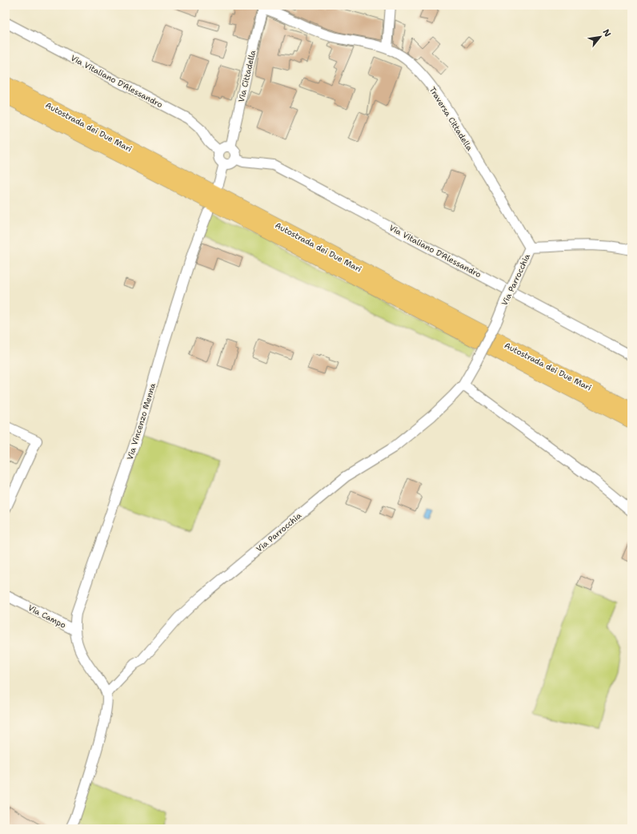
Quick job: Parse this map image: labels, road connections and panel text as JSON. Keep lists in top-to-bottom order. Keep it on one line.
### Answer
{"streets":{"highway":["Autostrada dei Due Mari"],"street":["Via Cittadella","Via Vitaliano D'Alessandro","Traversa Cittadella","Via Parrocchia","Via Vincenzo Menna","Via Campo"]},"crossings":[["Via Cittadella","Via Vitaliano D'Alessandro"],["Via Cittadella","Traversa Cittadella"],["Traversa Cittadella","Via Parrocchia"],["Via Parrocchia","Via Campo"],["Via Vincenzo Menna","Via Campo"]],"north":"top right"}
